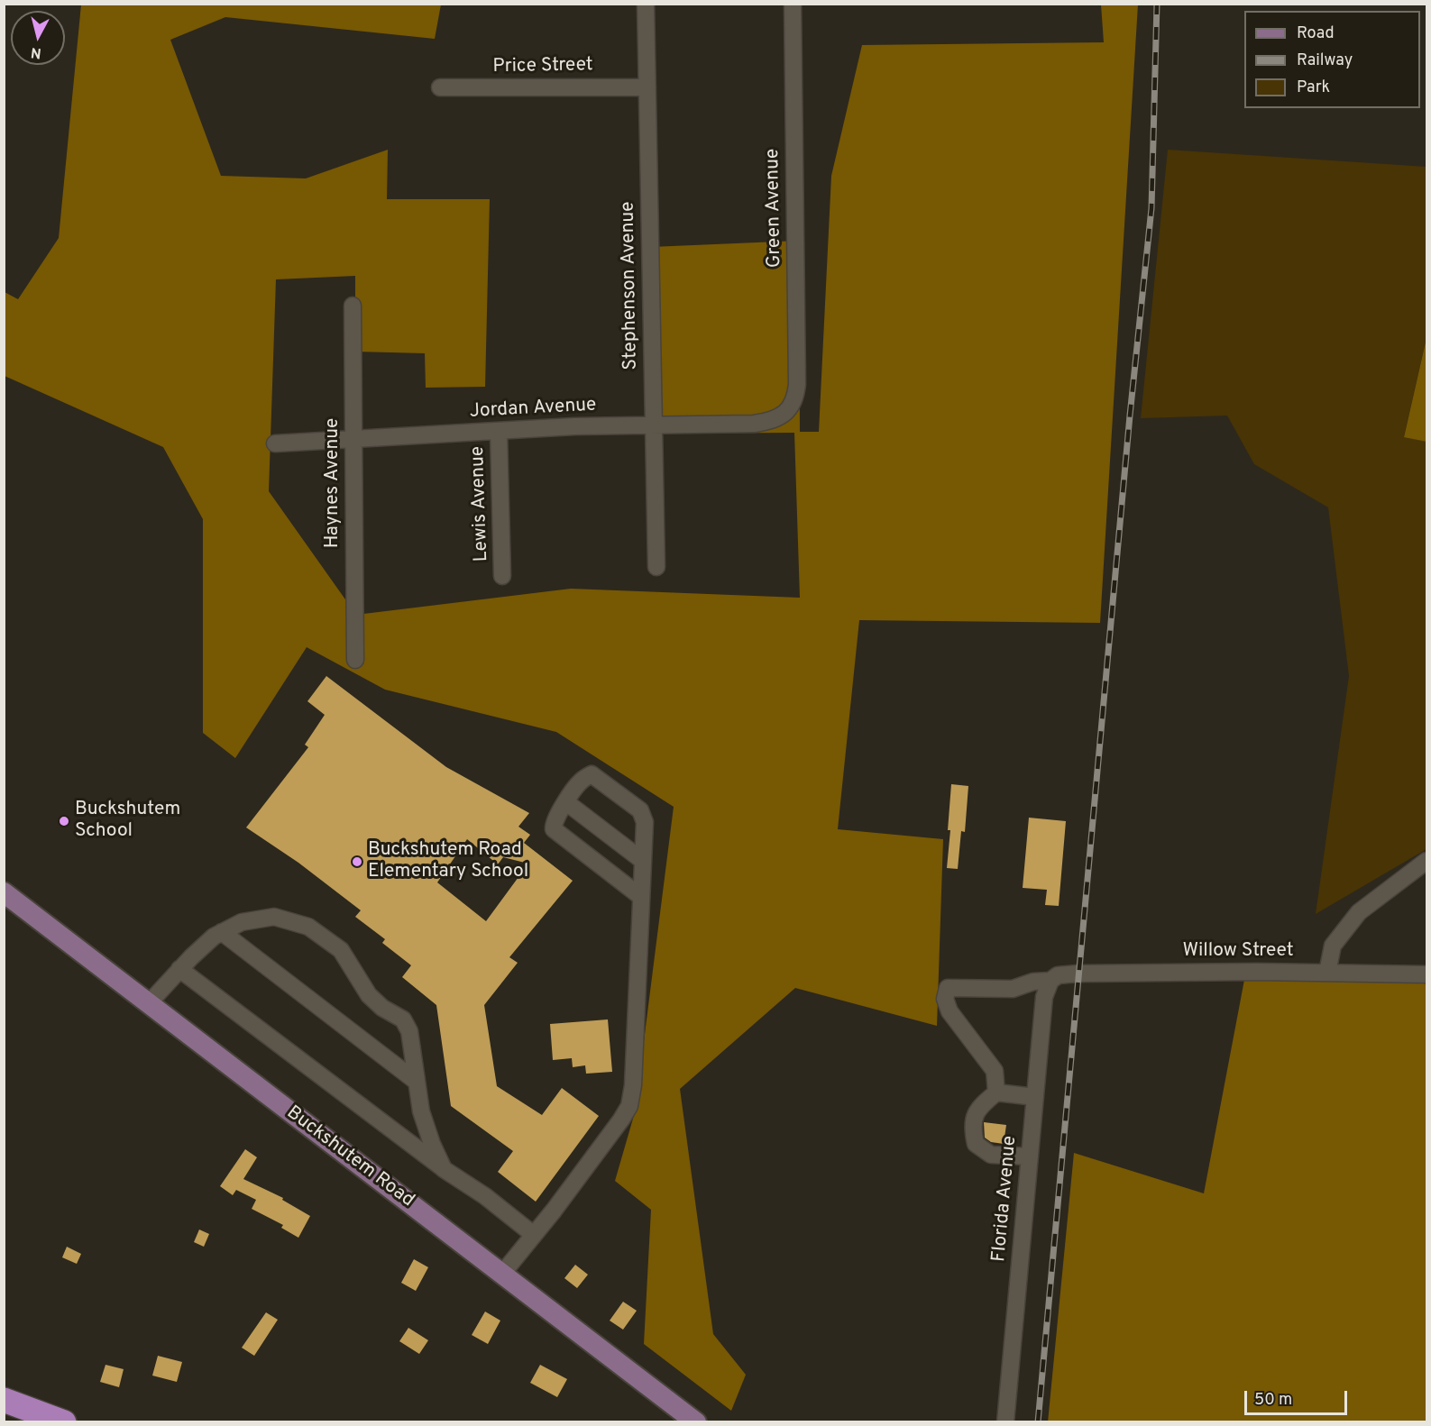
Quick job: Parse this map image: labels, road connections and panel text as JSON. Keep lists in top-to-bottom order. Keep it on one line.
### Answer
{"streets":{"main road":["Buckshutem Road"],"street":["Price Street","Green Avenue","Stephenson Avenue","Jordan Avenue","Haynes Avenue","Lewis Avenue","Willow Street","Florida Avenue"]},"crossings":[["Price Street","Stephenson Avenue"],["Green Avenue","Jordan Avenue"],["Stephenson Avenue","Jordan Avenue"],["Jordan Avenue","Haynes Avenue"],["Jordan Avenue","Lewis Avenue"],["Willow Street","Florida Avenue"]],"places":["Buckshutem School","Buckshutem Road Elementary School"],"legend":["Road","Railway","Park"],"scale_bar":"50 m","north":"bottom"}
